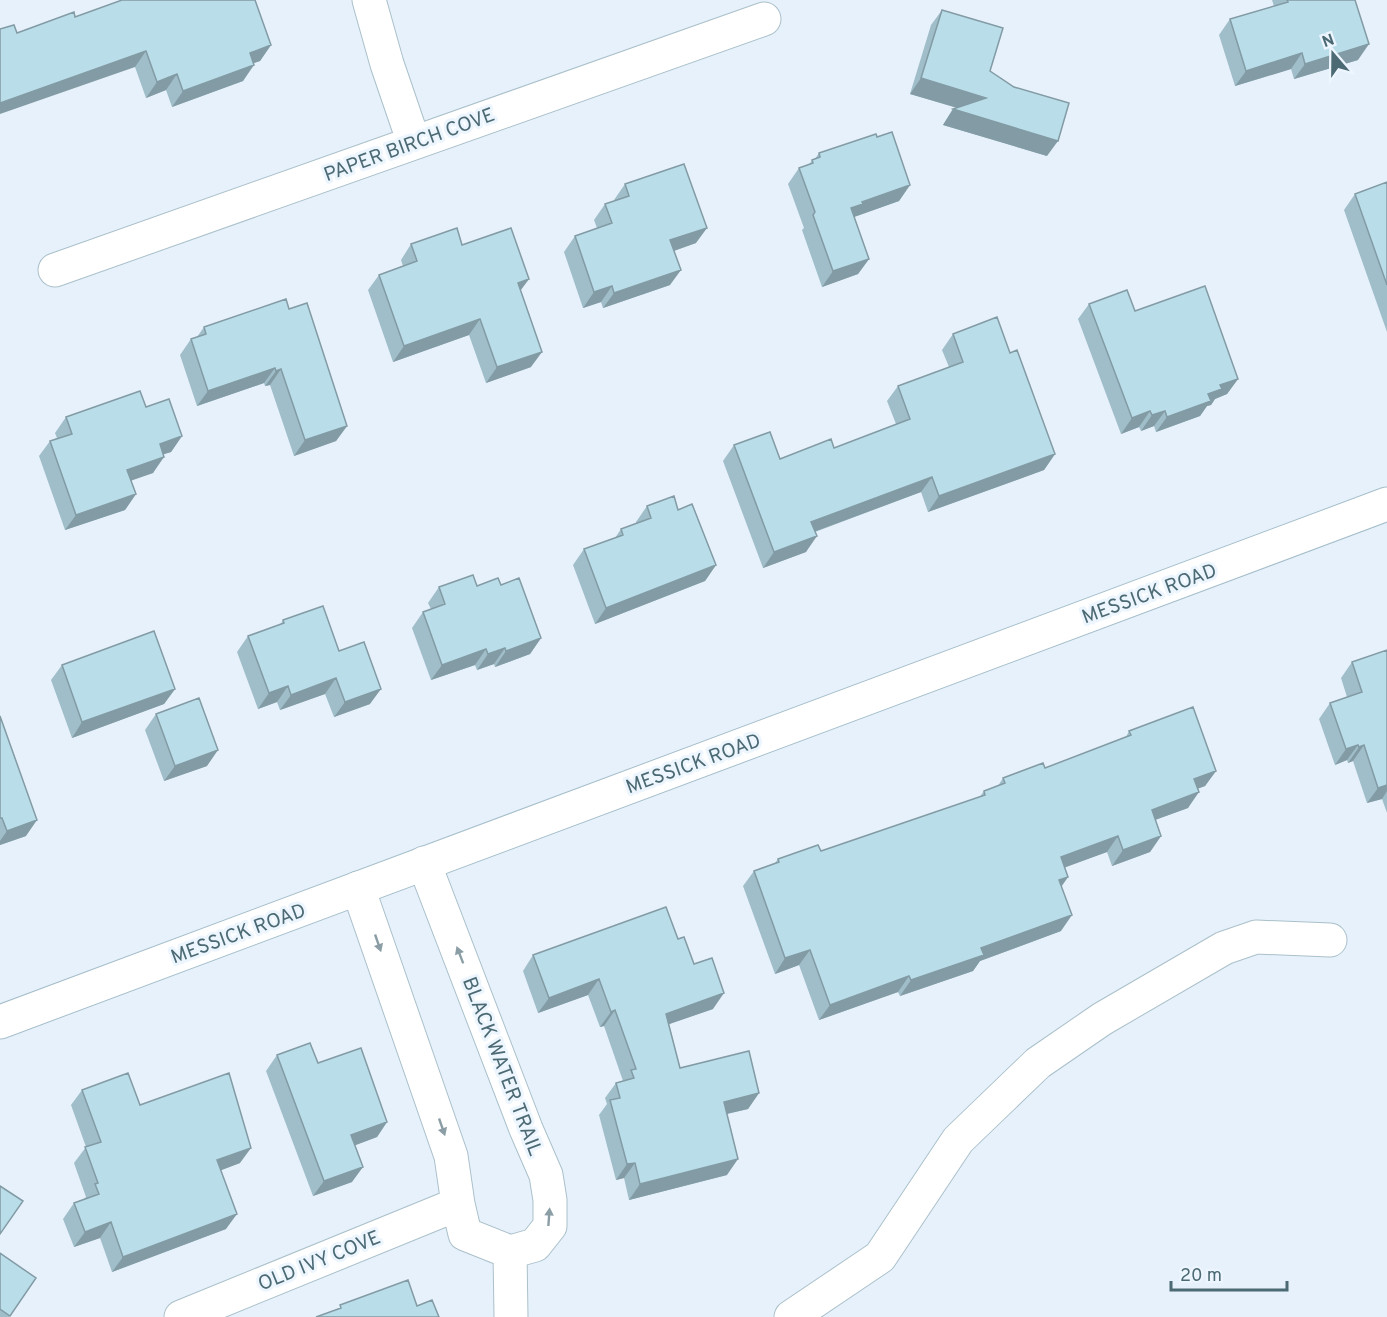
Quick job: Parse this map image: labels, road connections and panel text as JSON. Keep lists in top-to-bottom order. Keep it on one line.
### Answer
{"streets":{"street":["PAPER BIRCH COVE","MESSICK ROAD","BLACK WATER TRAIL","OLD IVY COVE"]},"crossings":[["MESSICK ROAD","BLACK WATER TRAIL"]],"one_way":["BLACK WATER TRAIL"],"scale_bar":"20 m","north":"top"}
